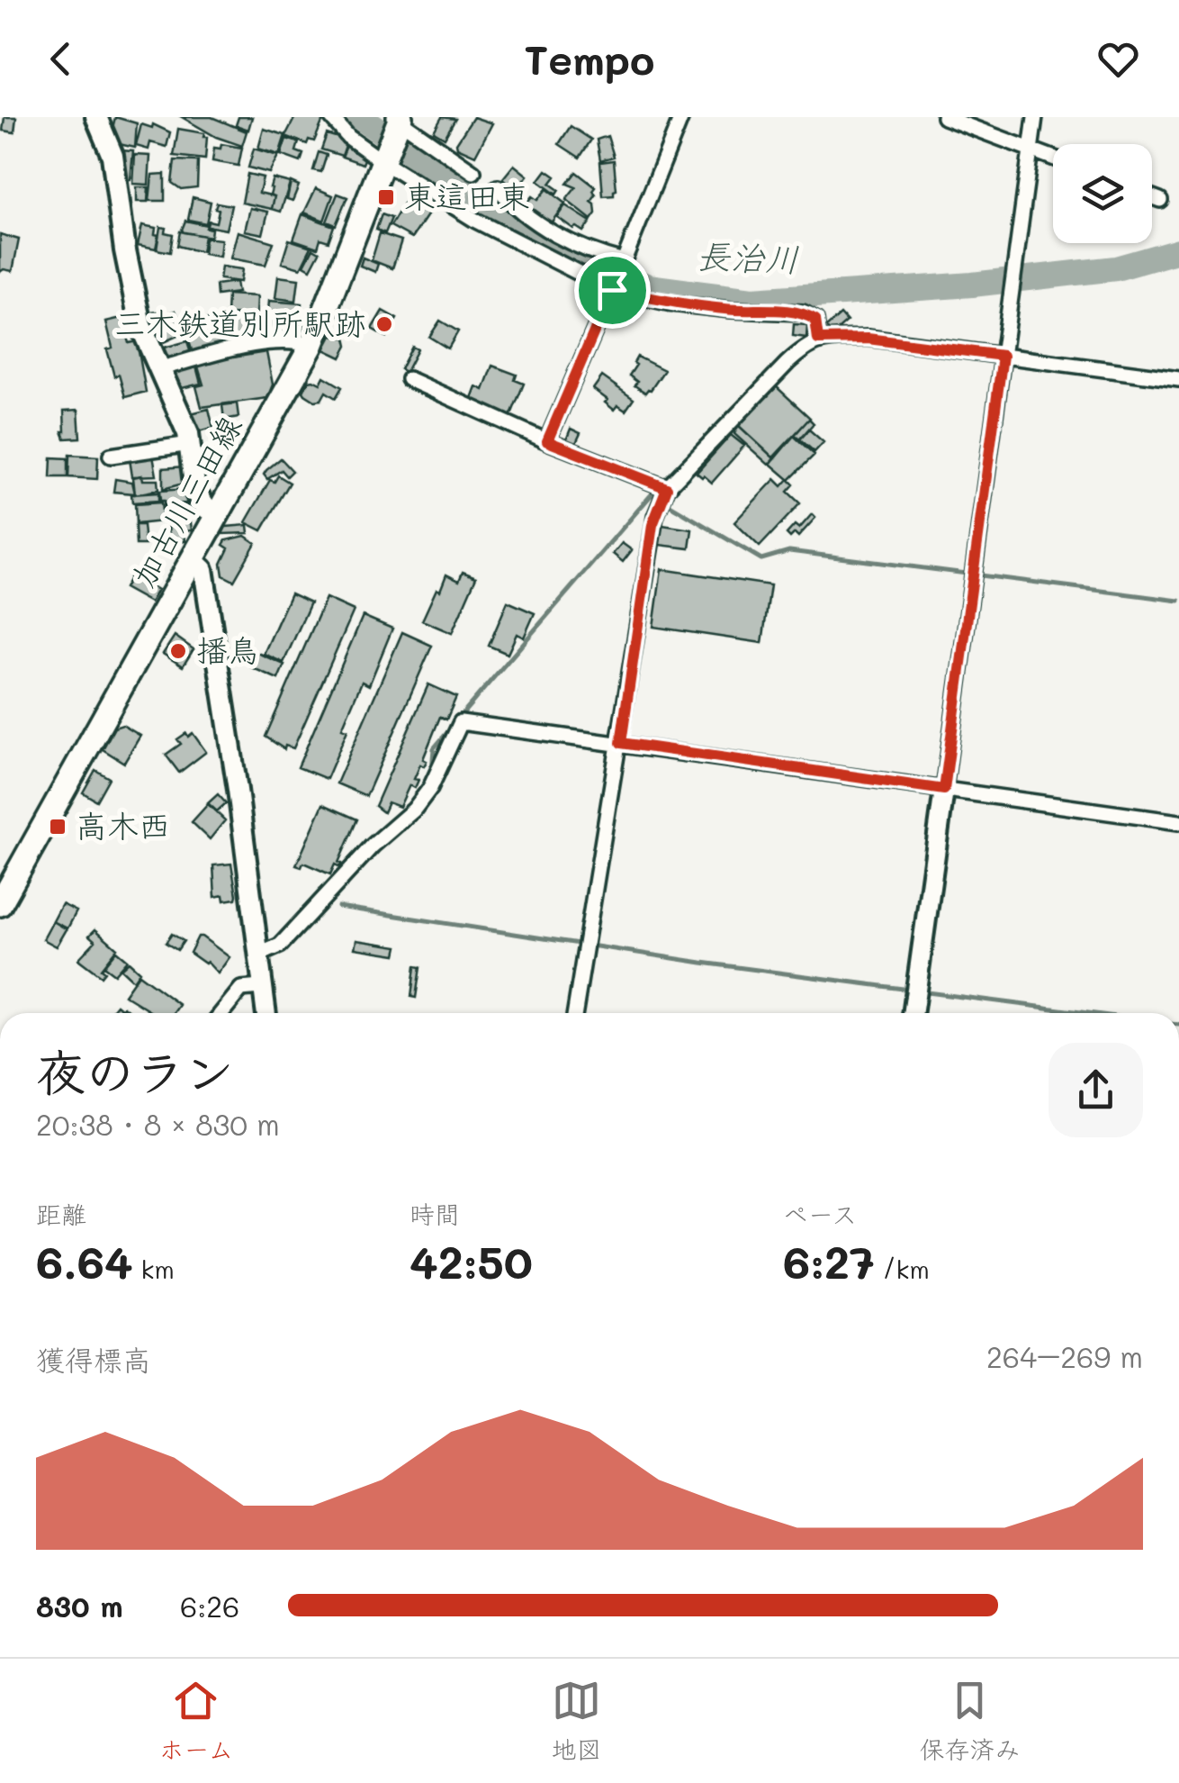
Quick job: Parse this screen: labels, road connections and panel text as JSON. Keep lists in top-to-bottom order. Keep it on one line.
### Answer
{"streets":{"main road":["加古川三田線"]},"water":["長治川"],"places":{"transit":["東這田東","高木西"],"other":["三木鉄道別所駅跡","播鳥"]},"page":{"header":"Tempo","heading":["夜のラン","20:38 · 8 × 830 m"],"stats":[["距離","6.64 km"],["時間","42:50"],["ペース","6:27 /km"]],"chart":["獲得標高","264–269 m"],"list":[{"name":"830 m","note":"6:26"}],"tabs":["ホーム","地図","保存済み"]}}
